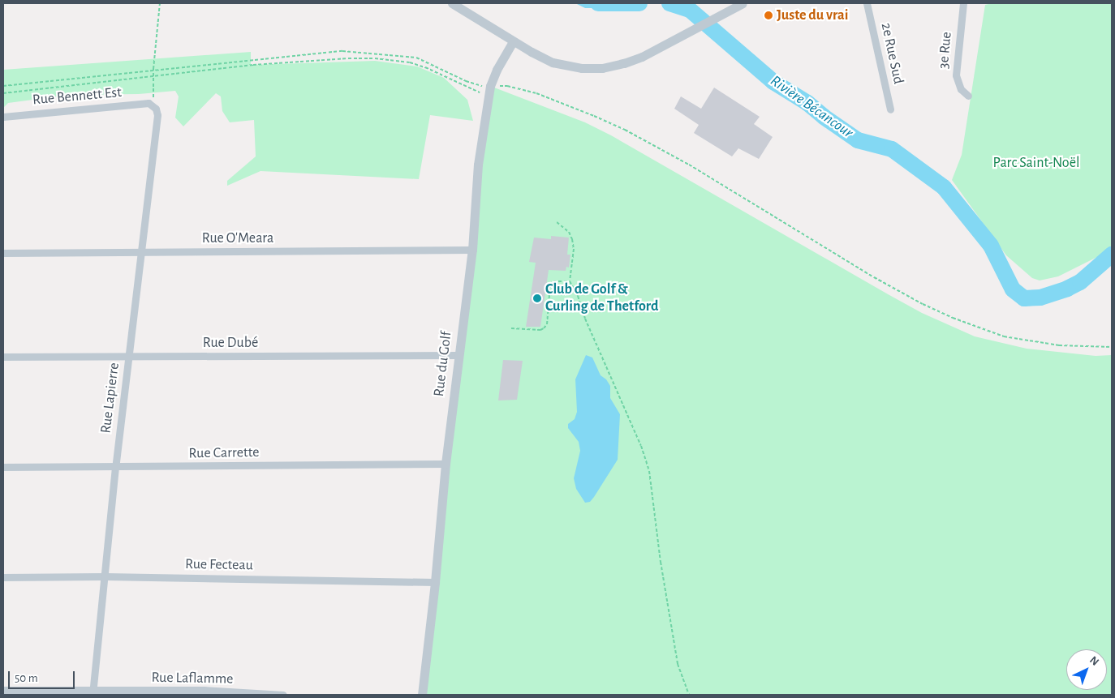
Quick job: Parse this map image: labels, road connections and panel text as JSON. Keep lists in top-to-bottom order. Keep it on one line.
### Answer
{"streets":{"street":["3e Rue","2e Rue Sud","Rue Bennett Est","Rue O'Meara","Rue Dubé","Rue du Golf","Rue Lapierre","Rue Carrette","Rue Fecteau","Rue Laflamme"]},"crossings":[["Rue Bennett Est","Rue Lapierre"],["Rue O'Meara","Rue du Golf"],["Rue O'Meara","Rue Lapierre"],["Rue Dubé","Rue du Golf"],["Rue Dubé","Rue Lapierre"],["Rue du Golf","Rue Carrette"],["Rue du Golf","Rue Fecteau"],["Rue Lapierre","Rue Carrette"],["Rue Lapierre","Rue Fecteau"],["Rue Lapierre","Rue Laflamme"]],"water":["Rivière Bécancour"],"parks":["Parc Saint-Noël"],"places":["Juste du vrai","Club de Golf & Curling de Thetford"],"scale_bar":"50 m","north":"top right"}
